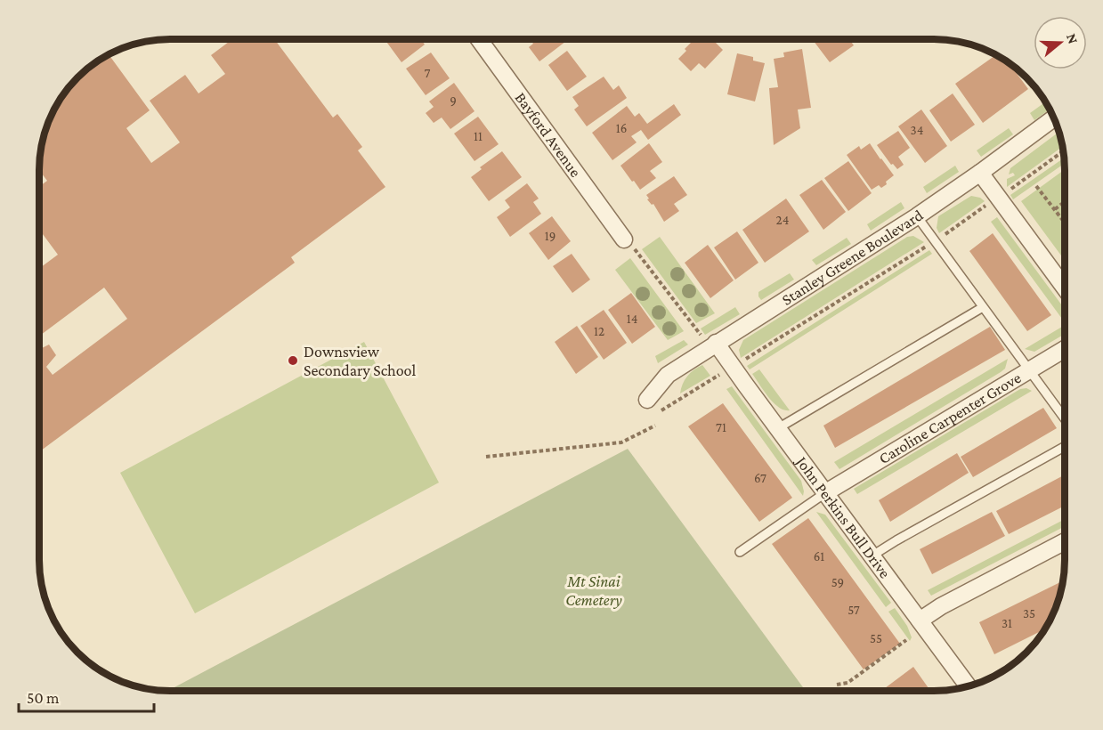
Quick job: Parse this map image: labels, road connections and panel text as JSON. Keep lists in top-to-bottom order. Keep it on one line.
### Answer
{"streets":{"street":["Bayford Avenue","Stanley Greene Boulevard","Caroline Carpenter Grove","John Perkins Bull Drive"]},"crossings":[["Stanley Greene Boulevard","John Perkins Bull Drive"],["Caroline Carpenter Grove","John Perkins Bull Drive"]],"parks":["Mt Sinai Cemetery"],"places":["Downsview Secondary School"],"house_numbers":["7","9","16","34","11","24","19","14","12","71","67","61","59","57","35","31","55"],"scale_bar":"50 m","north":"right"}
